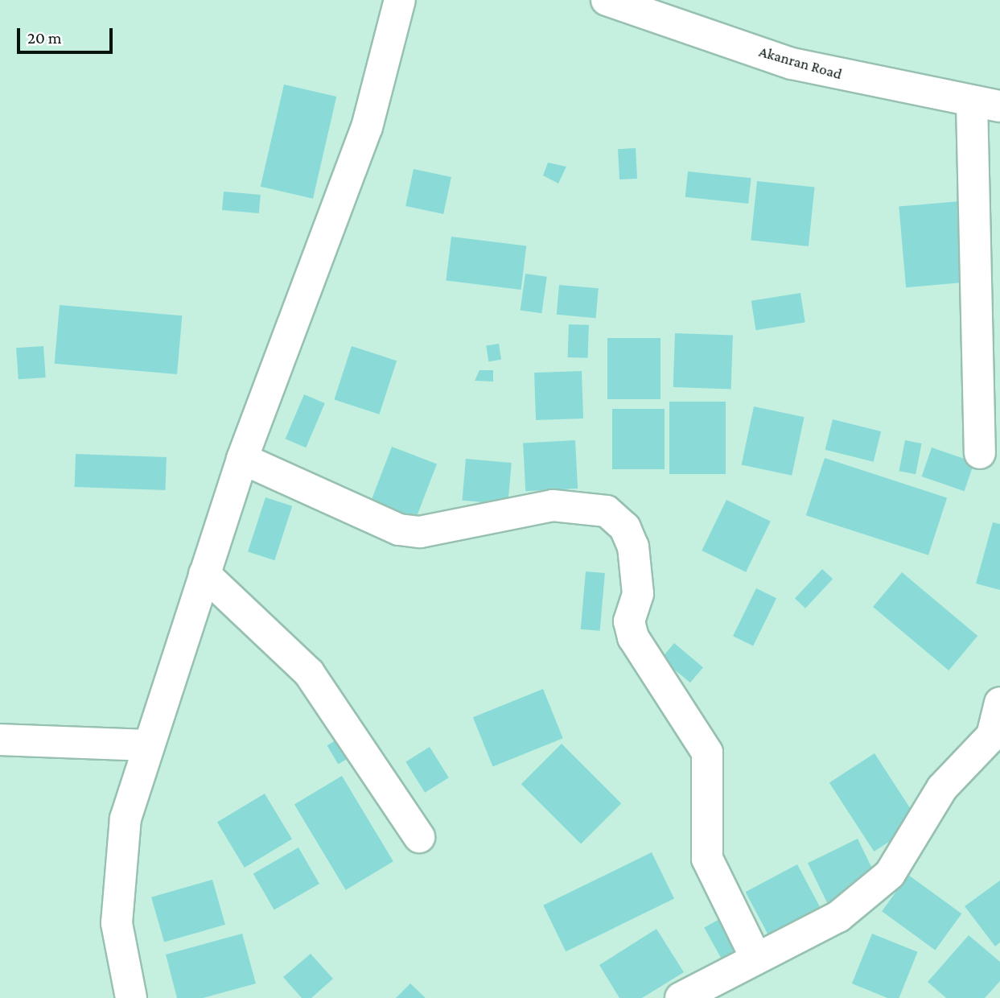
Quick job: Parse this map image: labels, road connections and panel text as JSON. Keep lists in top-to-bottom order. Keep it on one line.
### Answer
{"streets":{"street":["Akanran Road"]},"scale_bar":"20 m"}
